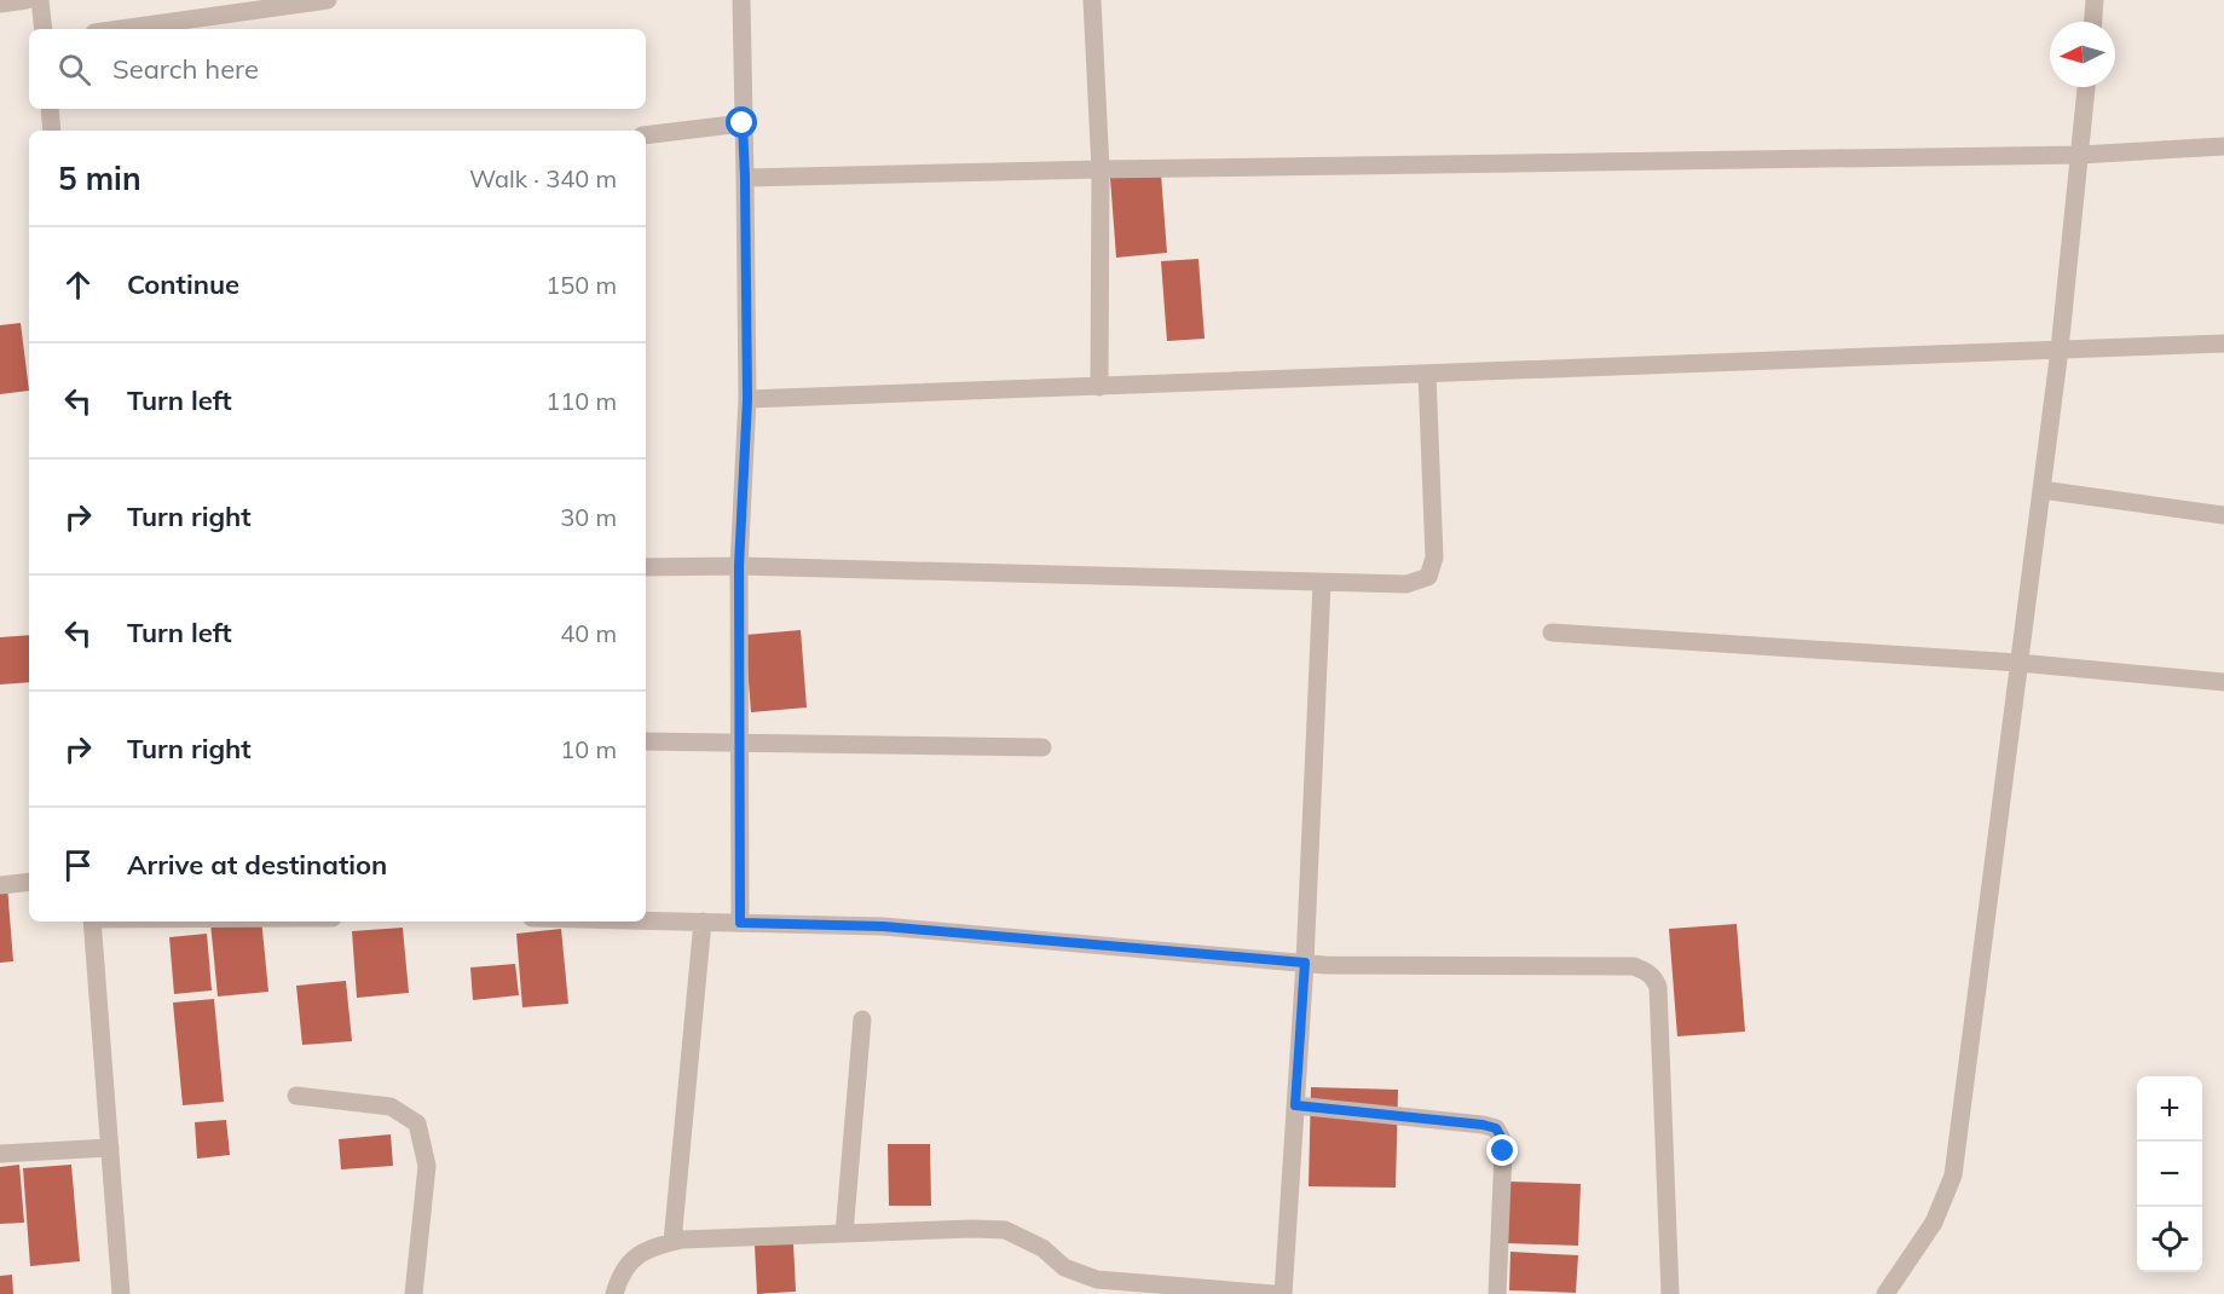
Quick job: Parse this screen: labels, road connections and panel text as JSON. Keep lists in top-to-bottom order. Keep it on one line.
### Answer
{"north":"left","page":{"search":"Search here","heading":["5 min","Walk · 340 m"],"list":[["Continue","150 m"],["Turn left","110 m"],["Turn right","30 m"],["Turn left","40 m"],["Turn right","10 m"],"Arrive at destination"],"map_buttons":["+","−"]}}
